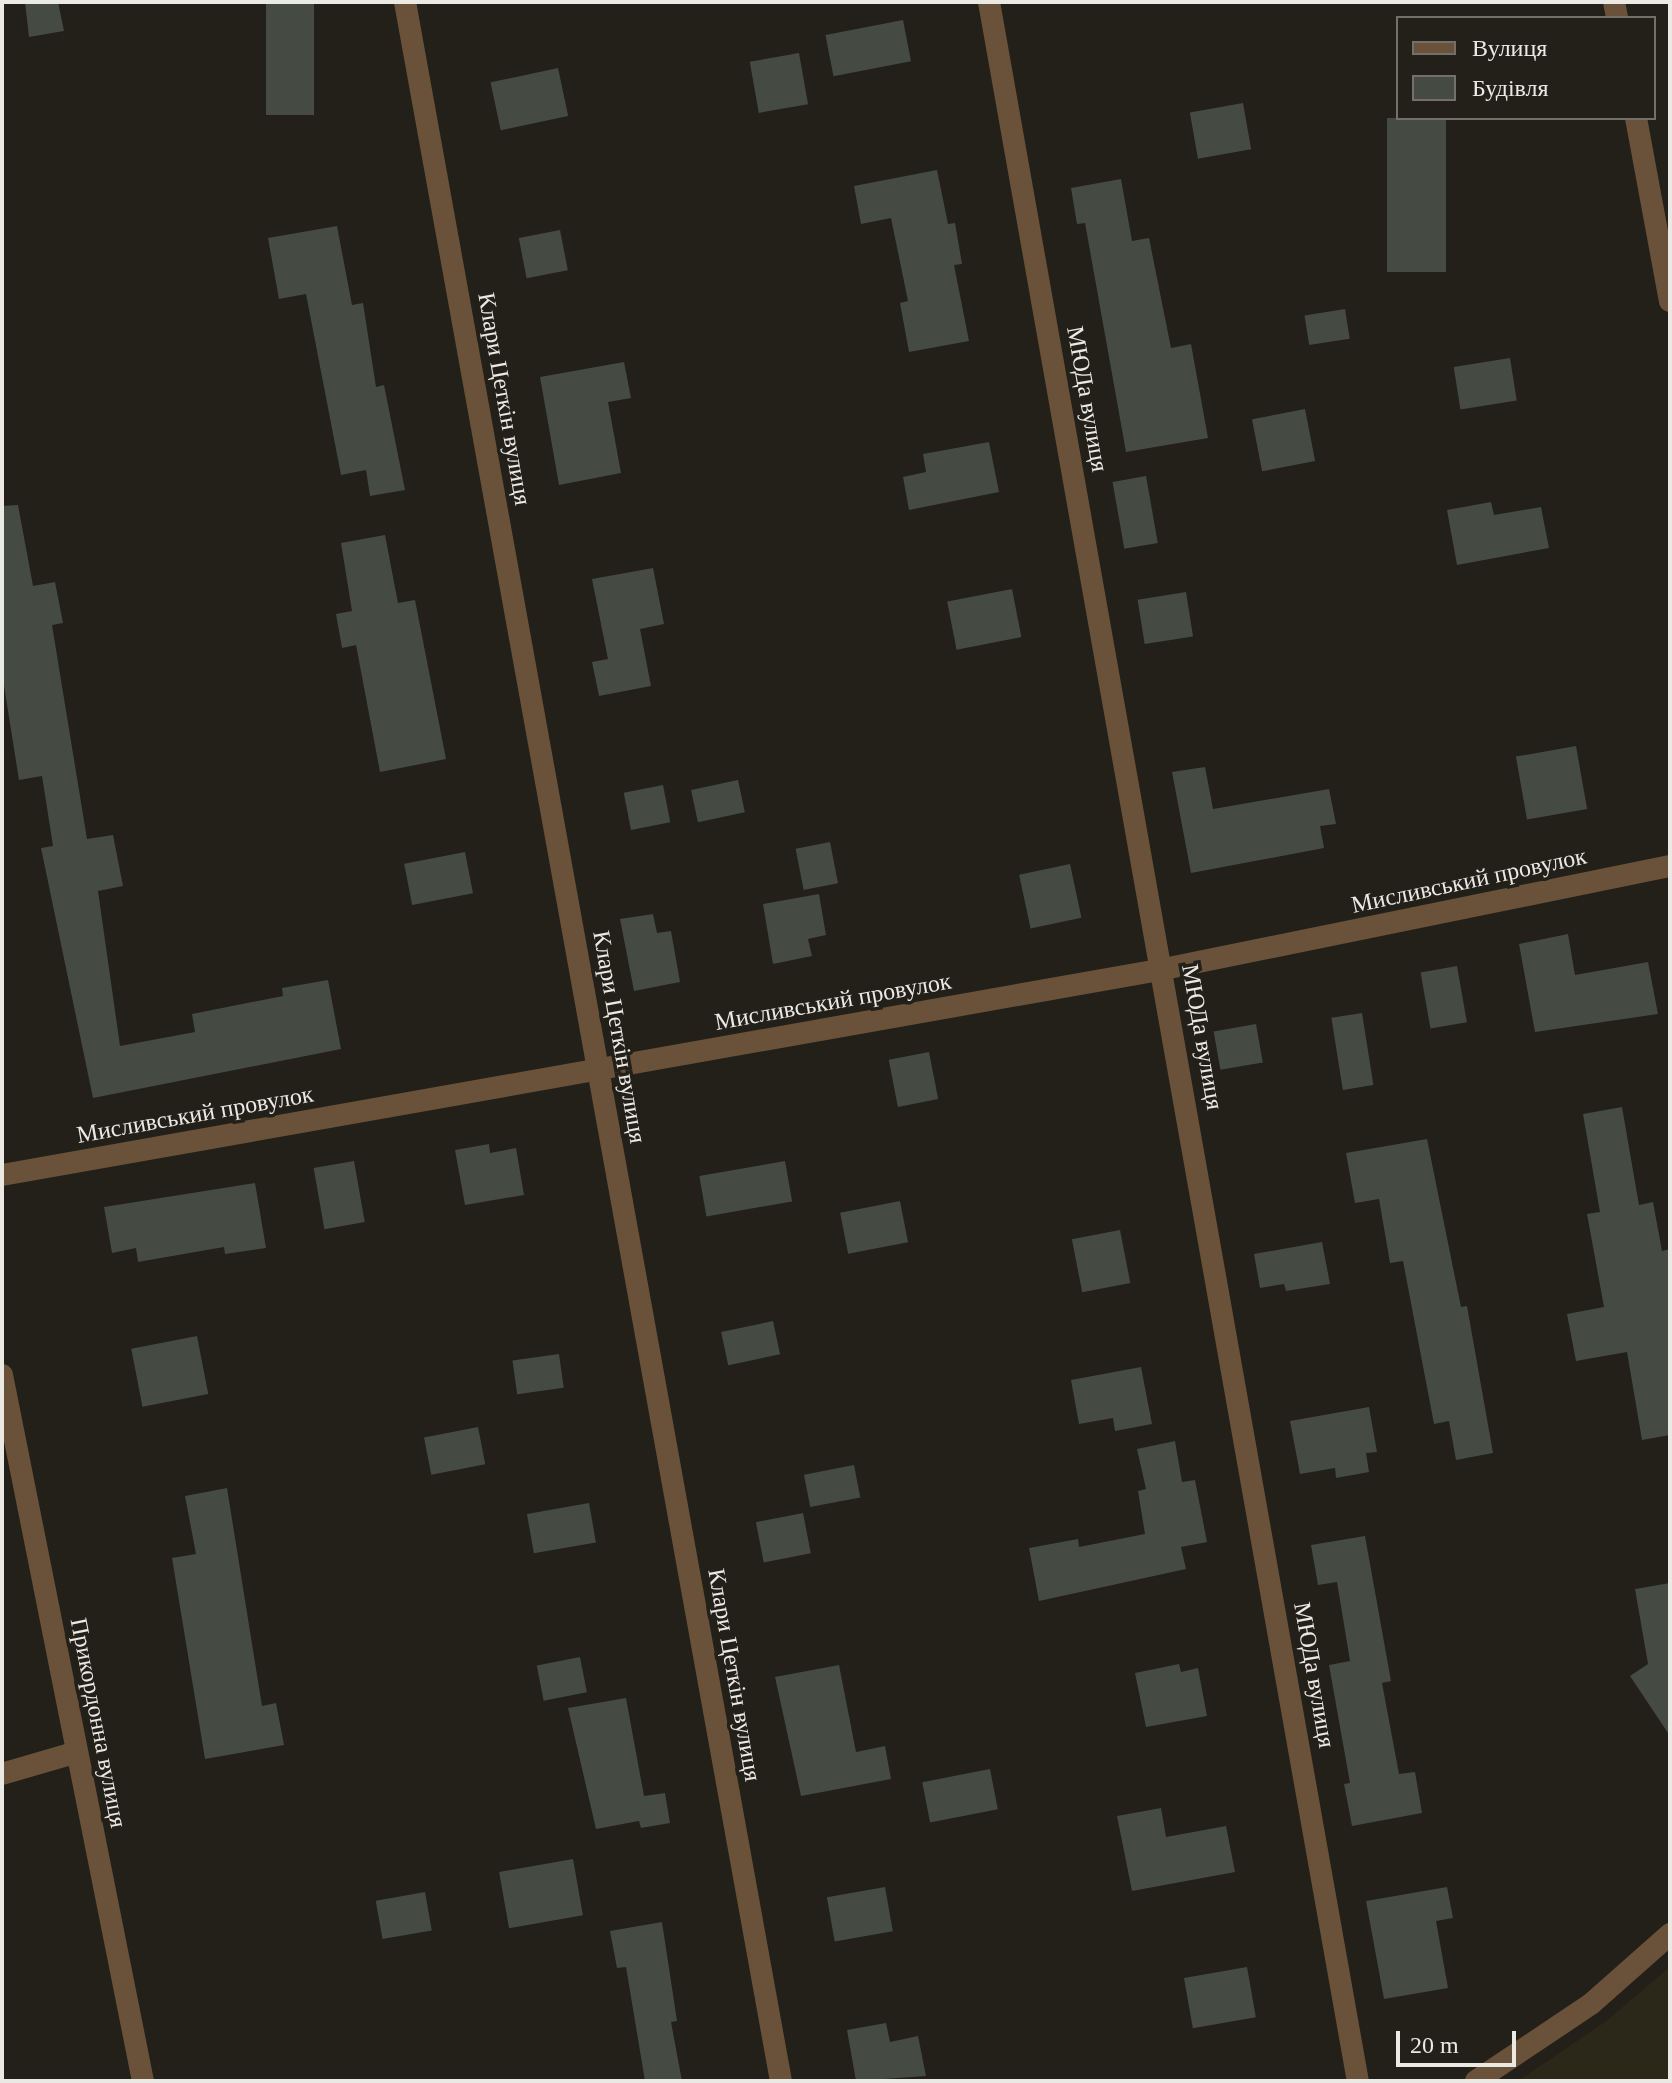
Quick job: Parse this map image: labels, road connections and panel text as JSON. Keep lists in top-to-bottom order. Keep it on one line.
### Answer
{"streets":{"street":["Клари Цеткін вулиця","МЮДа вулиця","Мисливський провулок","Прикордонна вулиця"]},"crossings":[["Клари Цеткін вулиця","Мисливський провулок"],["МЮДа вулиця","Мисливський провулок"]],"legend":["Вулиця","Будівля"],"scale_bar":"20 m"}
